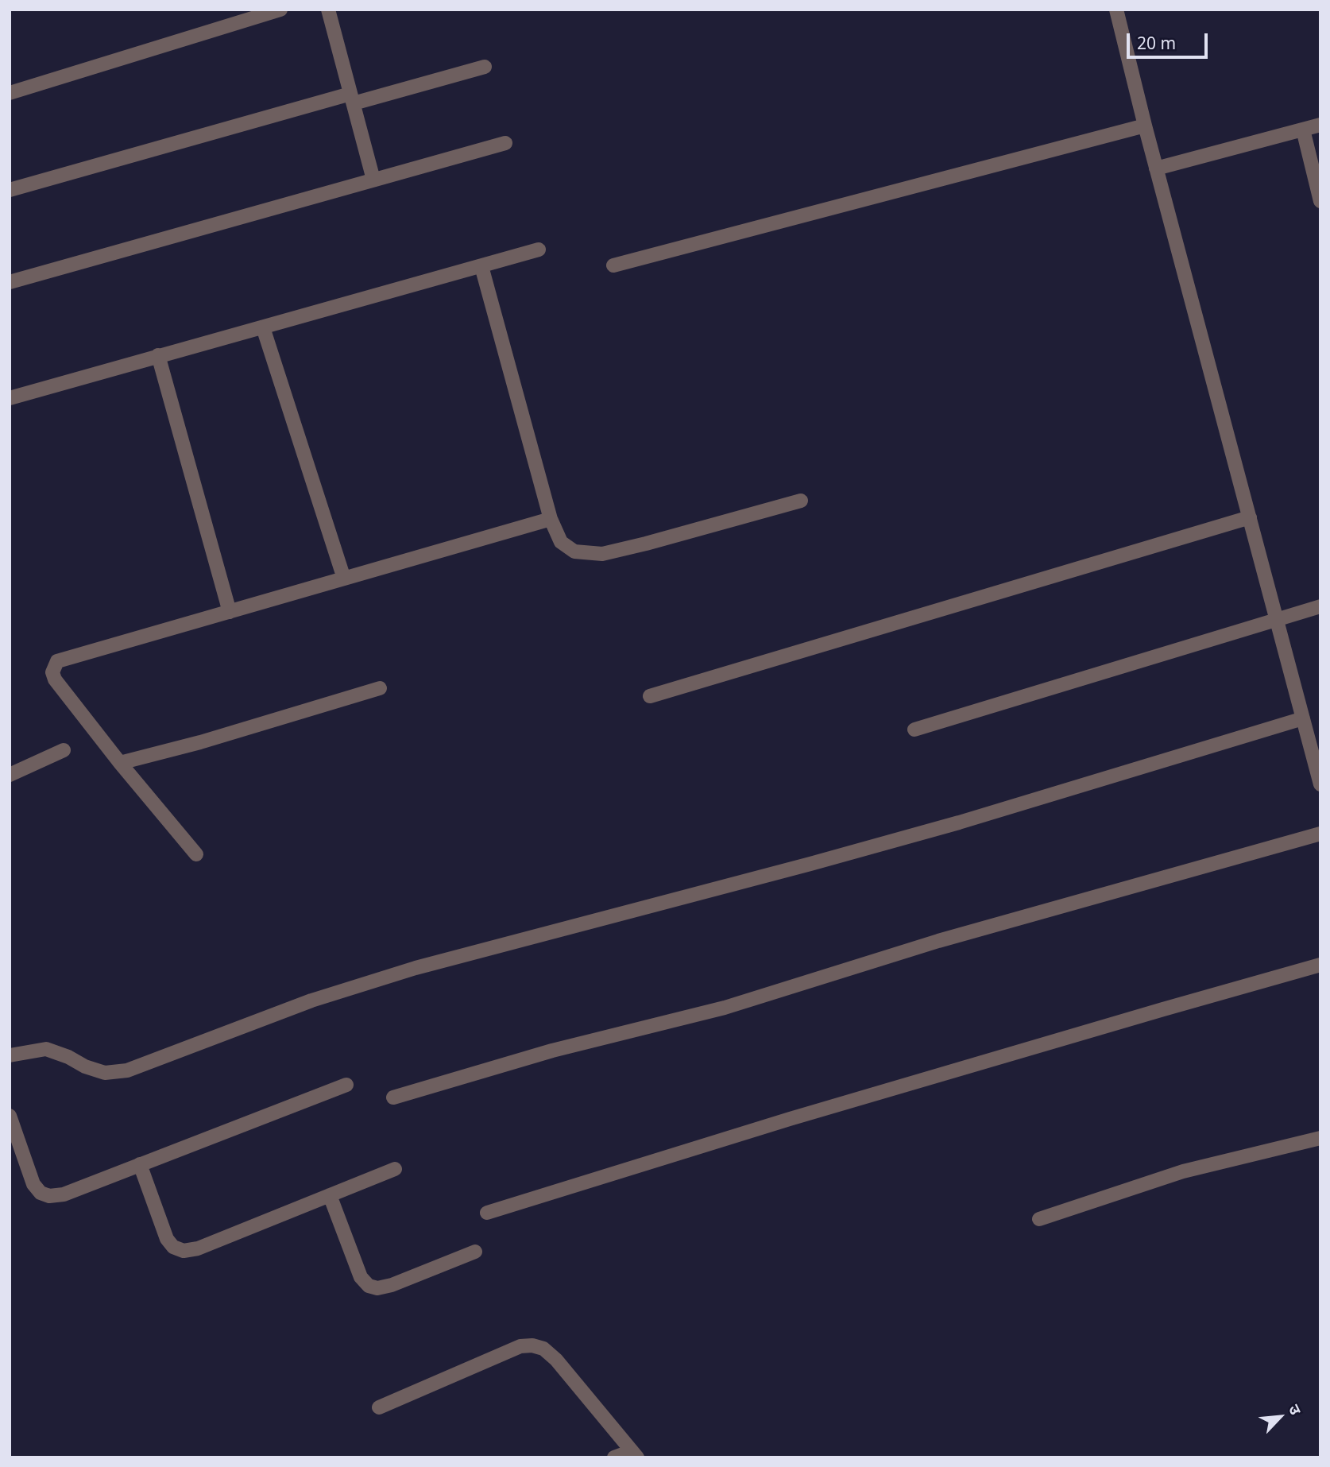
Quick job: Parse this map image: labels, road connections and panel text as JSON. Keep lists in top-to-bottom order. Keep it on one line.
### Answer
{"scale_bar":"20 m","north":"top right"}
